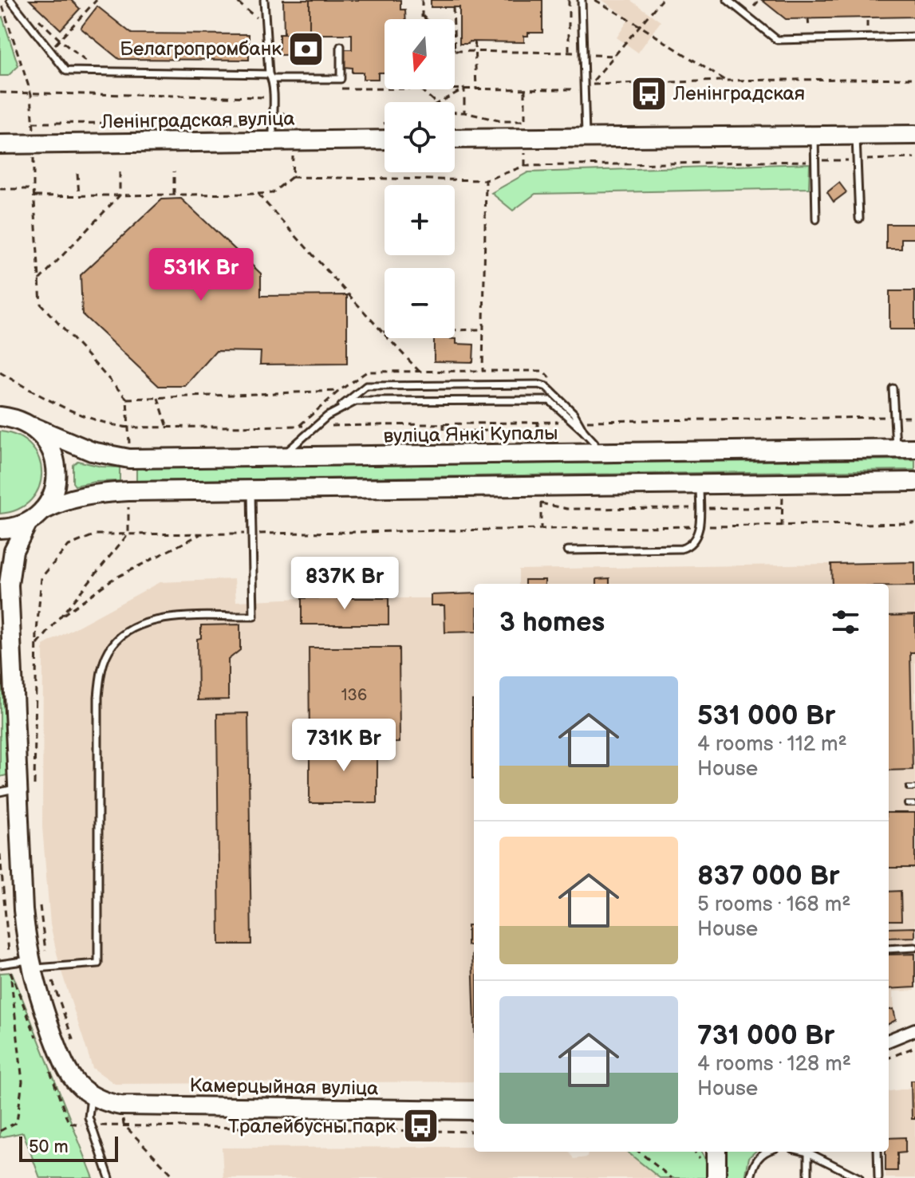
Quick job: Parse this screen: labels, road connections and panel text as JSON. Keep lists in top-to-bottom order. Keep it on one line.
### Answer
{"streets":{"main road":["Ленінградская вуліца","вуліца Янкі Купалы","Камерцыйная вуліца"]},"places":{"bank":["Белагропромбанк"],"bus stop":["Ленінградская","Тралейбусны парк"]},"house_numbers":["136"],"scale_bar":"50 m","north":"bottom","page":{"map_buttons":["+","−"],"price":["531K Br","837K Br","731K Br"],"heading":"3 homes","list":[{"name":"531 000 Br","note":"4 rooms · 112 m² · House"},{"name":"837 000 Br","note":"5 rooms · 168 m² · House"},{"name":"731 000 Br","note":"4 rooms · 128 m² · House"}],"scale":"50 m"}}
